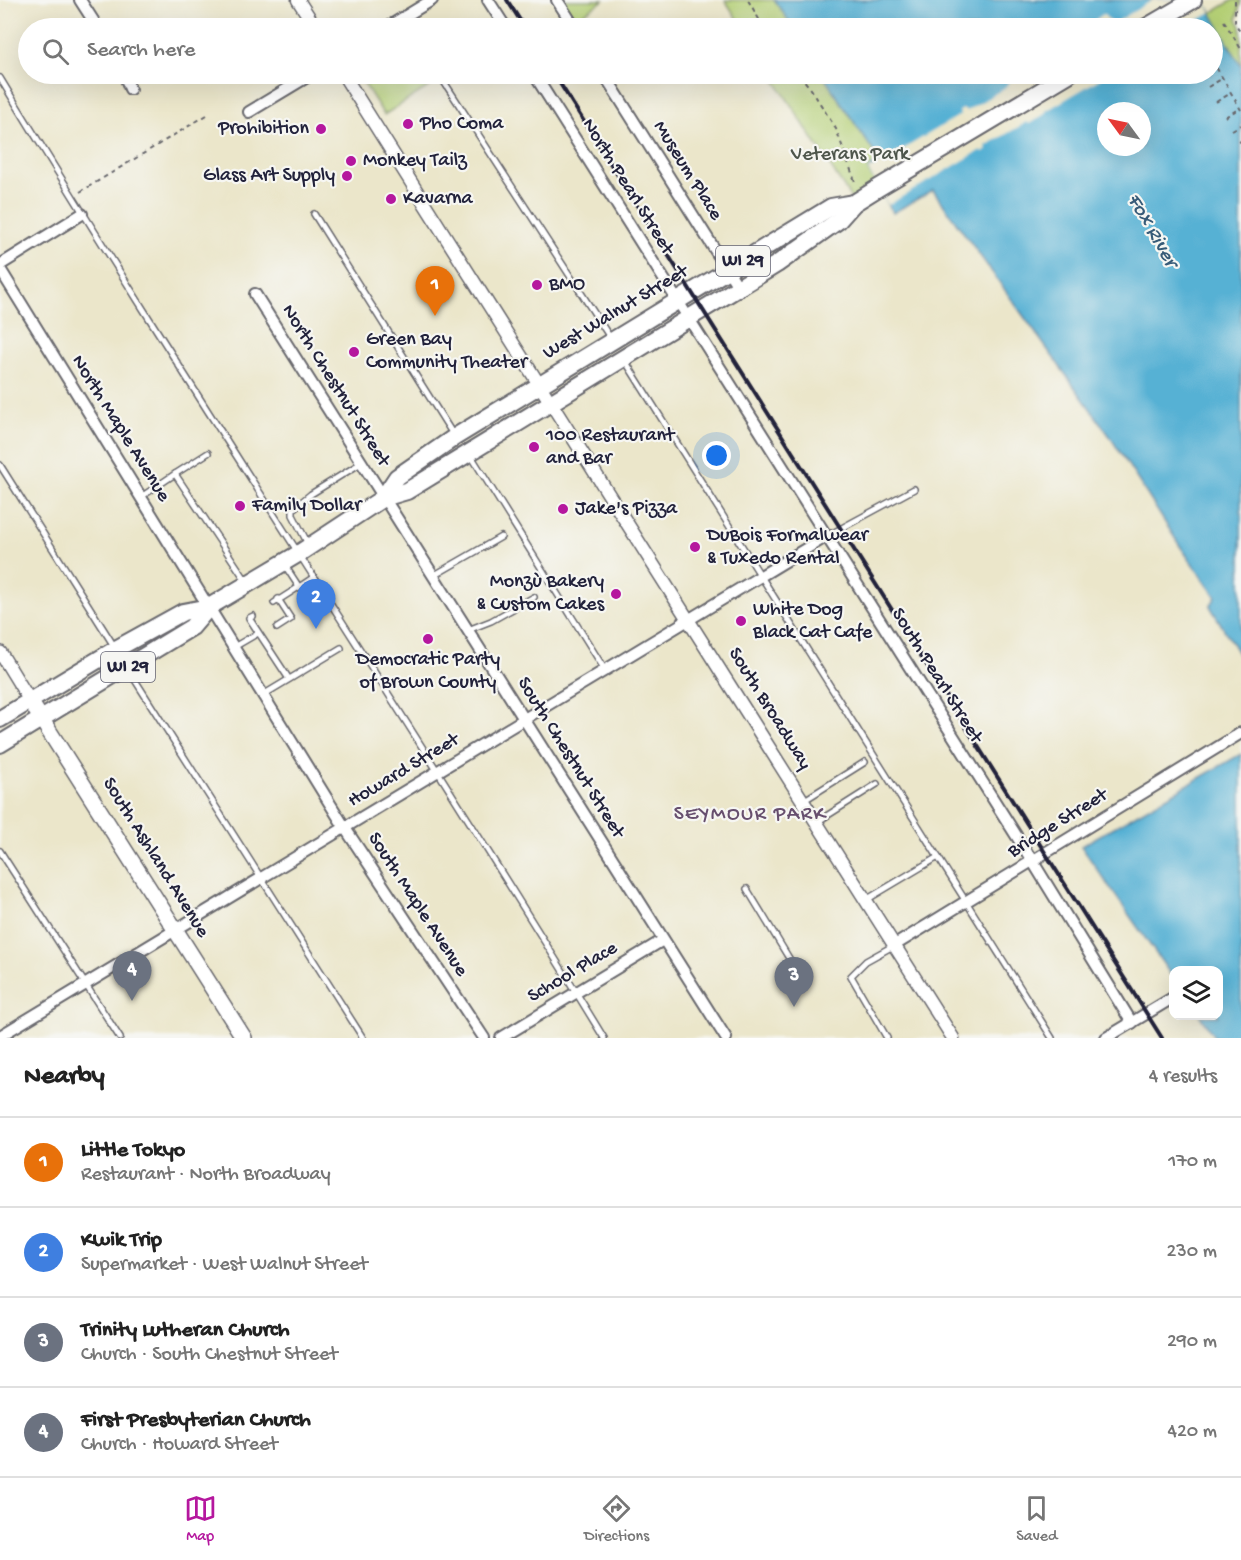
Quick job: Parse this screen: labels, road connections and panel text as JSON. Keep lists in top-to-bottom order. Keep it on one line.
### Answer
{"streets":{"main road":["WI 29","West Walnut Street","South Ashland Avenue"],"street":["Museum Place","North Pearl Street","North Chestnut Street","North Maple Avenue","South Pearl Street","South Broadway","South Chestnut Street","Howard Street","Bridge Street","South Maple Avenue","School Place"]},"crossings":[["Museum Place","West Walnut Street"],["North Pearl Street","West Walnut Street"],["North Pearl Street","South Pearl Street"],["West Walnut Street","North Chestnut Street"],["West Walnut Street","North Maple Avenue"],["West Walnut Street","South Pearl Street"],["West Walnut Street","South Broadway"],["West Walnut Street","South Chestnut Street"],["West Walnut Street","South Ashland Avenue"],["West Walnut Street","South Maple Avenue"],["North Chestnut Street","South Chestnut Street"],["North Maple Avenue","South Maple Avenue"],["South Pearl Street","Howard Street"],["South Pearl Street","Bridge Street"],["South Broadway","Howard Street"],["South Broadway","Bridge Street"],["South Chestnut Street","Howard Street"],["South Chestnut Street","School Place"],["Howard Street","South Ashland Avenue"],["Howard Street","South Maple Avenue"]],"districts":["SEYMOUR PARK"],"water":["Fox River"],"parks":["Veterans Park"],"places":["Pho Coma","Prohibition","Monkey Tailz","Glass Art Supply","Kavarna","BMO","Green Bay Community Theater","100 Restaurant and Bar","Family Dollar","Jake's Pizza","DuBois Formalwear & Tuxedo Rental","Monzù Bakery & Custom Cakes","White Dog Black Cat Cafe","Democratic Party of Brown County"],"north":"top left","page":{"search":"Search here","pins":["1","2","4","3"],"heading":["Nearby","4 results"],"list":[{"mark":"1","name":"Little Tokyo","note":"Restaurant · North Broadway","value":"170 m"},{"mark":"2","name":"Kwik Trip","note":"Supermarket · West Walnut Street","value":"230 m"},{"mark":"3","name":"Trinity Lutheran Church","note":"Church · South Chestnut Street","value":"290 m"},{"mark":"4","name":"First Presbyterian Church","note":"Church · Howard Street","value":"420 m"}],"nav":["Map","Directions","Saved"]}}
